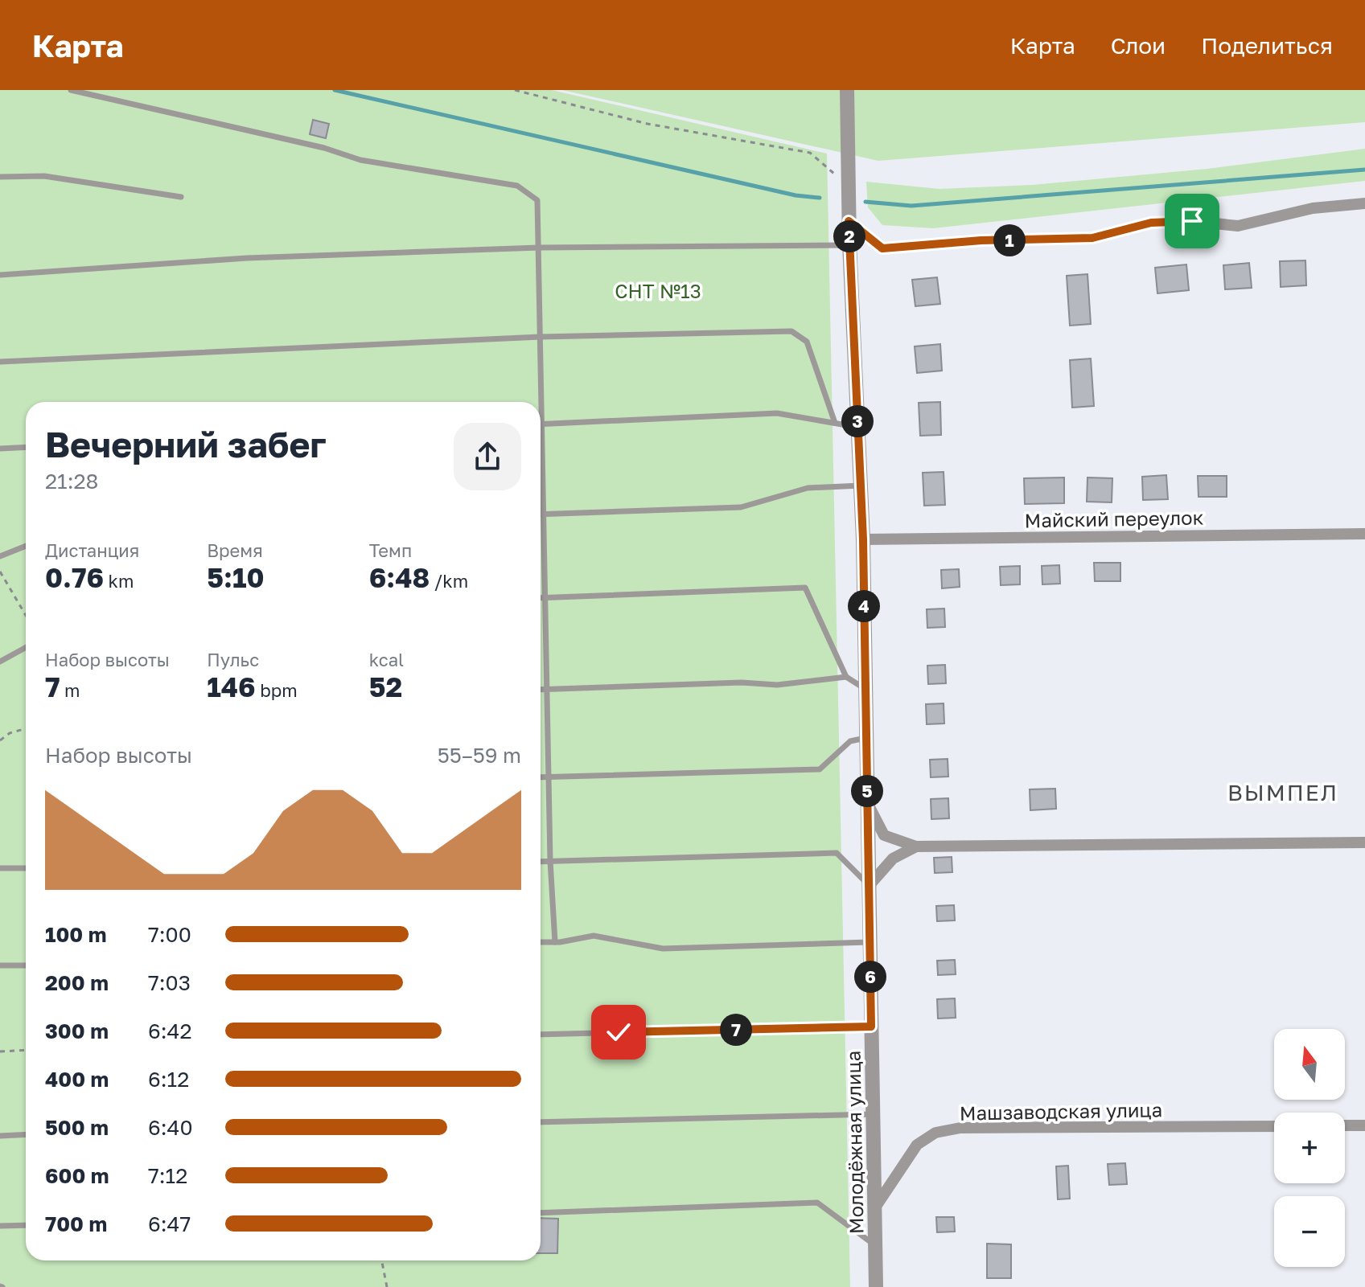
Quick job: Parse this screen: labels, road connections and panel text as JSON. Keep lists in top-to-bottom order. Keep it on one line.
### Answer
{"streets":{"street":["Майский переулок","Машзаводская улица","Молодёжная улица"]},"crossings":[["Майский переулок","Молодёжная улица"],["Машзаводская улица","Молодёжная улица"]],"districts":["ВЫМПЕЛ"],"parks":["СНТ №13"],"north":"top","page":{"header":"Карта","nav":["Карта","Слои","Поделиться"],"pins":["2","1","3","4","5","6","7"],"heading":["Вечерний забег","21:28"],"stats":[["Дистанция","0.76 km"],["Время","5:10"],["Темп","6:48 /km"],["Набор высоты","7 m"],["Пульс","146 bpm"],["kcal","52"]],"chart":["Набор высоты","55–59 m"],"list":[{"name":"100 m","note":"7:00"},{"name":"200 m","note":"7:03"},{"name":"300 m","note":"6:42"},{"name":"400 m","note":"6:12"},{"name":"500 m","note":"6:40"},{"name":"600 m","note":"7:12"},{"name":"700 m","note":"6:47"}],"map_buttons":["+","−"]}}
